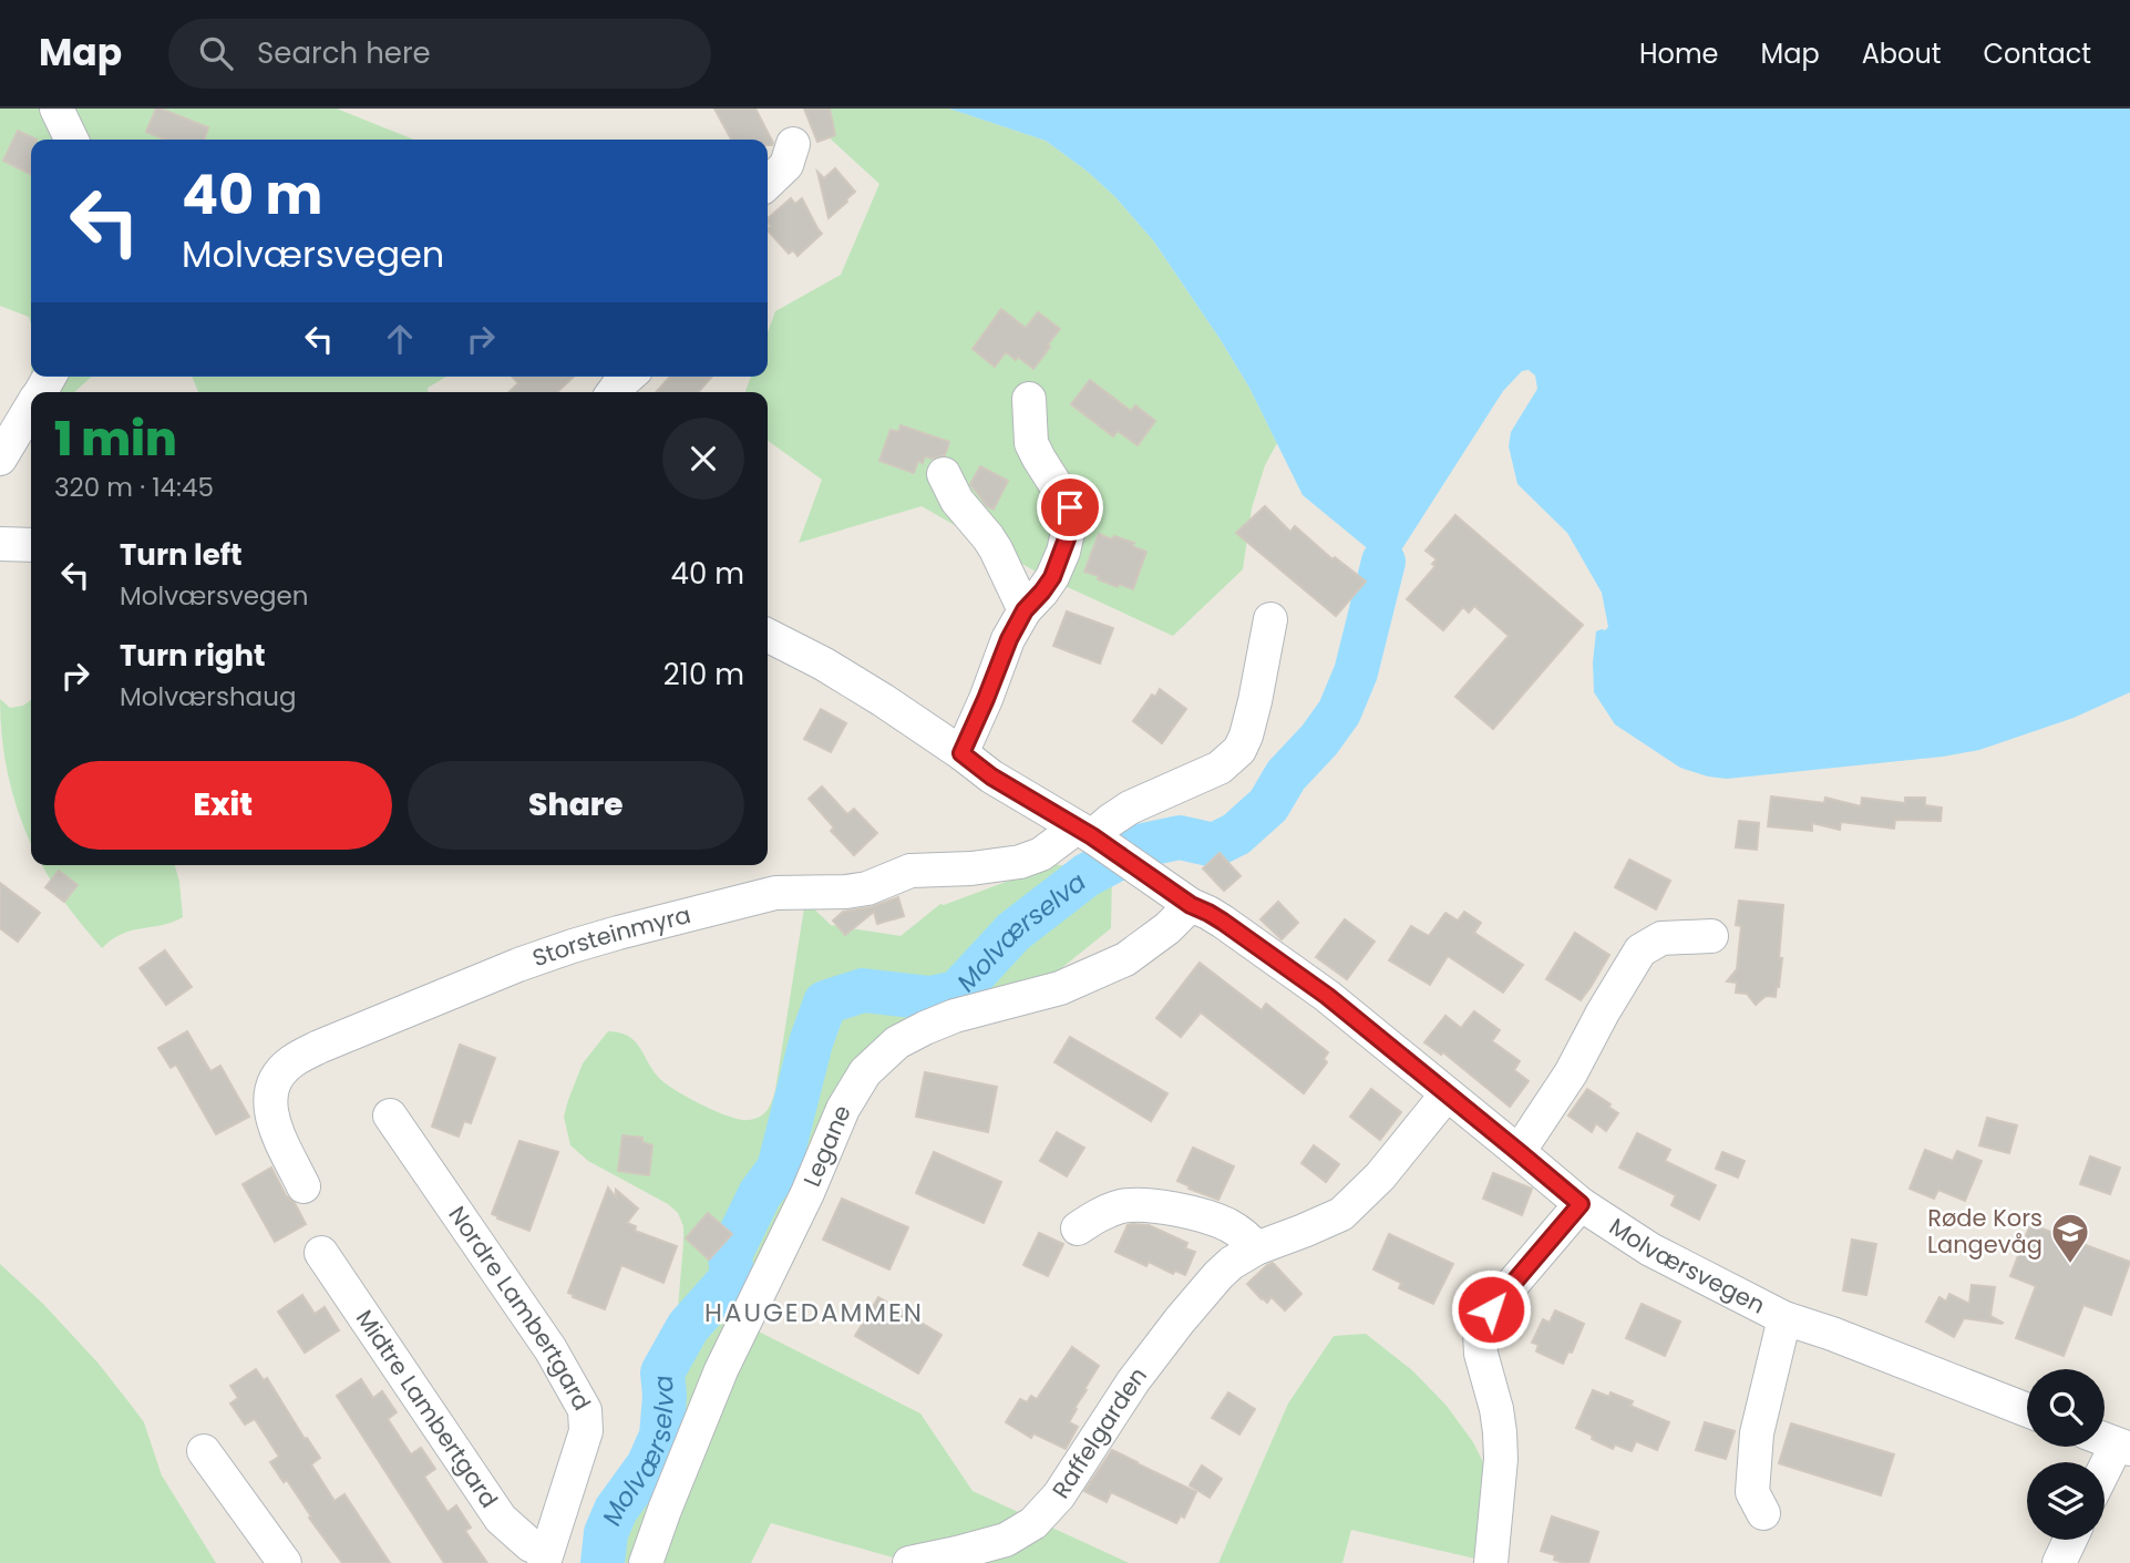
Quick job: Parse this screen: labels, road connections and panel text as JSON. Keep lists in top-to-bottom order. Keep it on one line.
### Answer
{"streets":{"street":["Storsteinmyra","Legane","Molværsvegen","Nordre Lambertgard","Midtre Lambertgard","Raffelgarden"]},"crossings":[["Storsteinmyra","Molværsvegen"],["Legane","Molværsvegen"],["Molværsvegen","Raffelgarden"],["Nordre Lambertgard","Midtre Lambertgard"]],"districts":["HAUGEDAMMEN"],"water":["Molværselva"],"places":{"school or university":["Røde Kors Langevåg"]},"page":{"header":"Map","search":"Search here","nav":["Home","Map","About","Contact"],"turn":["40 m","Molværsvegen"],"heading":["1 min","320 m · 14:45"],"list":[{"name":"Turn left","note":"Molværsvegen","value":"40 m"},{"name":"Turn right","note":"Molværshaug","value":"210 m"}],"buttons":["Exit","Share"]}}
